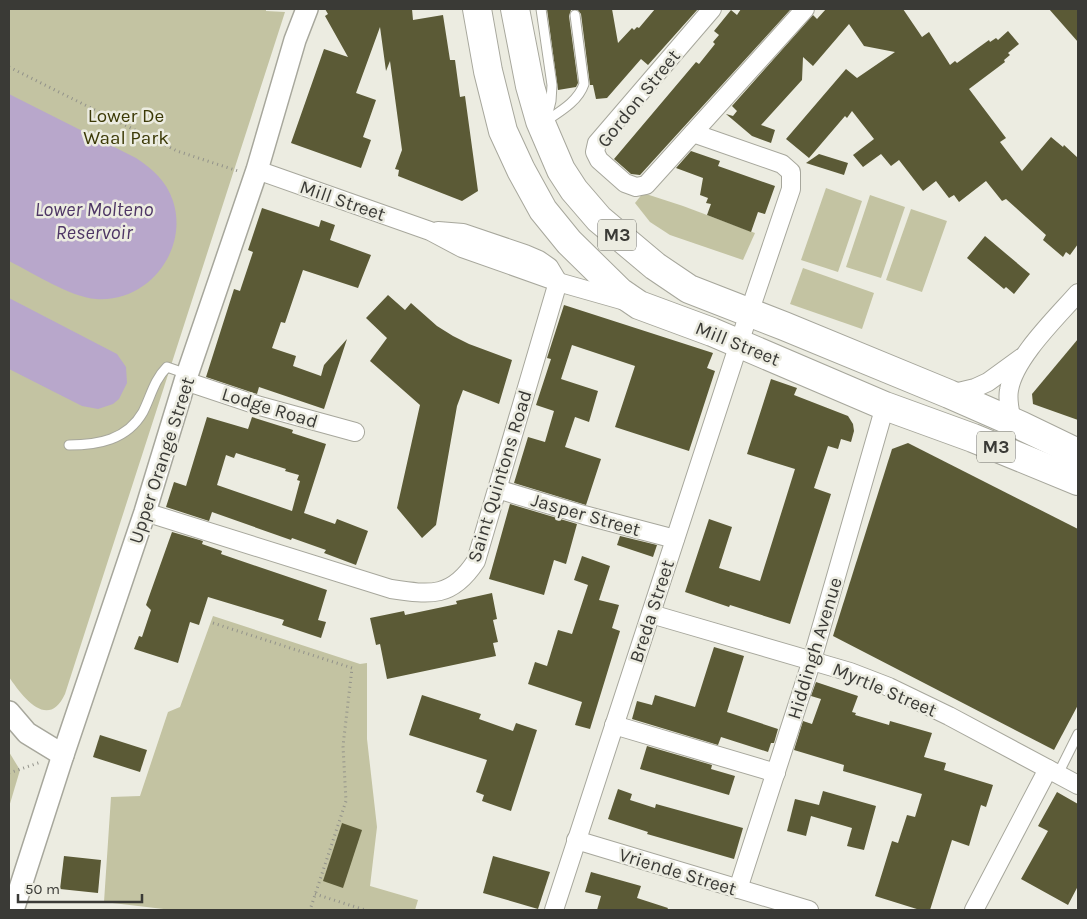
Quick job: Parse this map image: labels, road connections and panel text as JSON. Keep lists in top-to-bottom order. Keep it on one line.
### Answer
{"streets":{"main road":["Mill Street","M3"],"street":["Gordon Street","Lodge Road","Upper Orange Street","Saint Quintons Road","Jasper Street","Breda Street","Hiddingh Avenue","Myrtle Street","Vriende Street"]},"crossings":[["Gordon Street","Breda Street"],["Mill Street","M3"],["Mill Street","Upper Orange Street"],["Mill Street","Saint Quintons Road"],["Mill Street","Breda Street"],["Mill Street","Hiddingh Avenue"],["M3","Breda Street"],["Lodge Road","Upper Orange Street"],["Upper Orange Street","Saint Quintons Road"],["Saint Quintons Road","Jasper Street"],["Jasper Street","Breda Street"],["Breda Street","Myrtle Street"],["Breda Street","Vriende Street"],["Hiddingh Avenue","Myrtle Street"],["Hiddingh Avenue","Vriende Street"]],"water":["Lower Molteno Reservoir"],"parks":["Lower De Waal Park"],"scale_bar":"50 m"}
